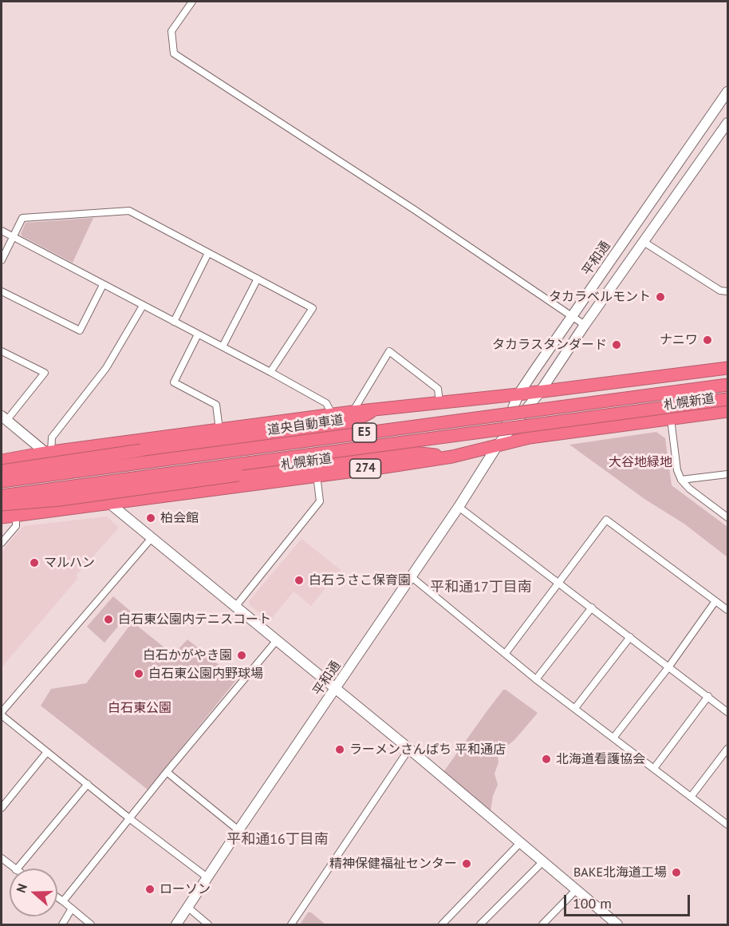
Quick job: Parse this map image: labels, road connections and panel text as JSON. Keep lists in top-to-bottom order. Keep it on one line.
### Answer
{"streets":{"highway":["札幌新道","道央自動車道","E5","274"],"street":["平和通"]},"crossings":[["平和通","札幌新道"]],"districts":["平和通17丁目南","平和通16丁目南"],"parks":["大谷地緑地","白石東公園"],"places":["タカラベルモント","ナニワ","タカラスタンダード","柏会館","マルハン","白石うさこ保育園","白石東公園内テニスコート","白石かがやき園","白石東公園内野球場","ラーメンさんぱち 平和通店","北海道看護協会","精神保健福祉センター","BAKE北海道工場","ローソン"],"scale_bar":"100 m","north":"left"}
